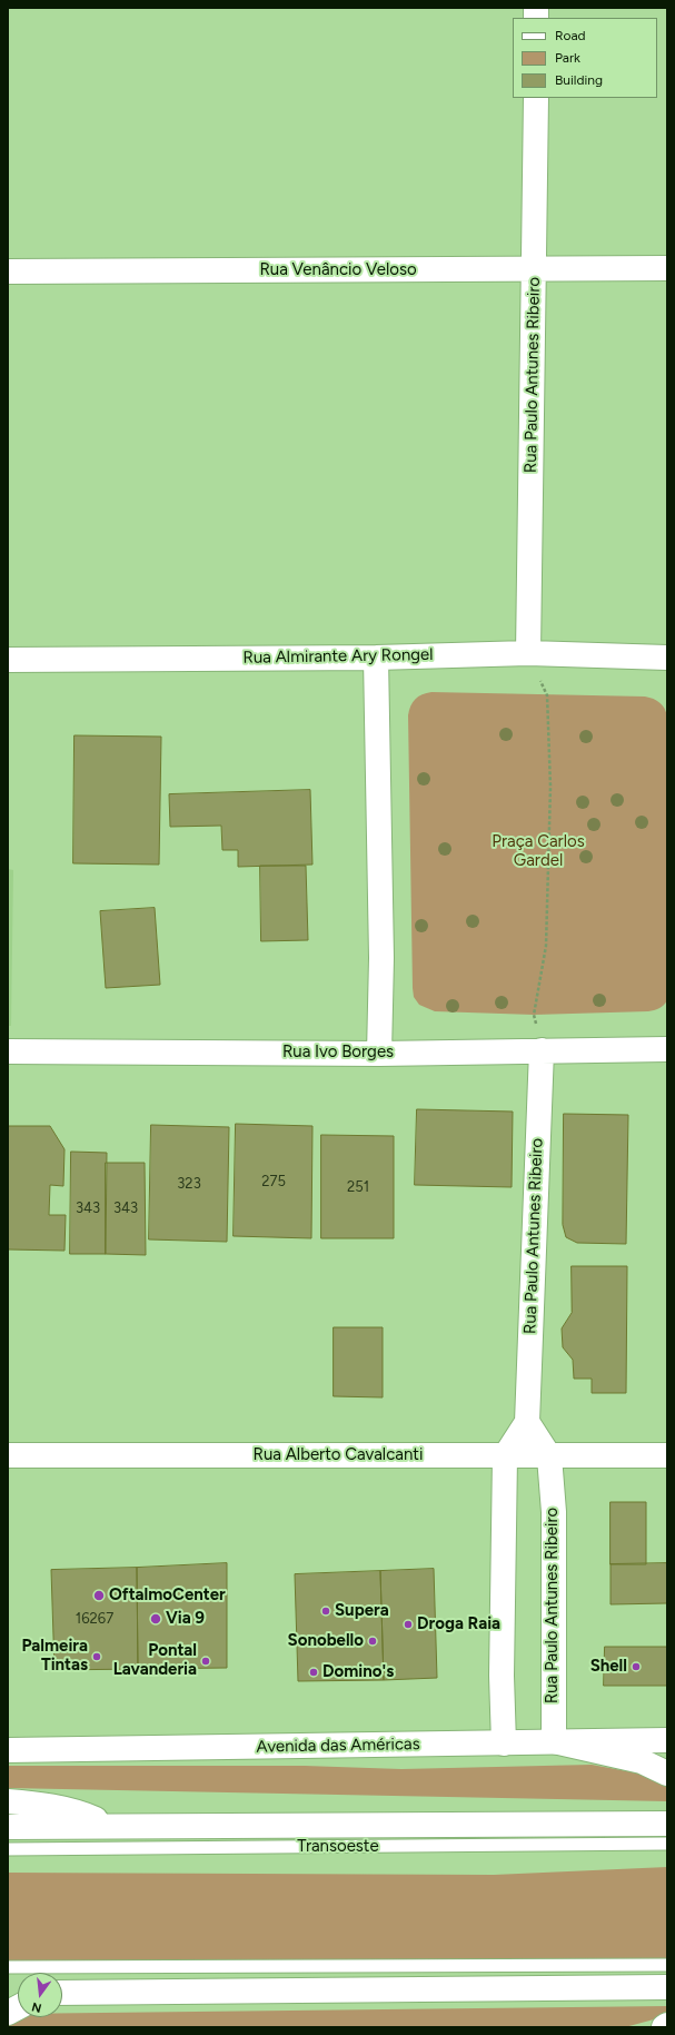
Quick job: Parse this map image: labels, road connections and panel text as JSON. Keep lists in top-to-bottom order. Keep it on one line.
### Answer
{"streets":{"main road":["Rua Venâncio Veloso","Rua Paulo Antunes Ribeiro","Rua Almirante Ary Rongel","Rua Ivo Borges","Rua Alberto Cavalcanti","Avenida das Américas"],"lane":["Transoeste"]},"crossings":[["Rua Venâncio Veloso","Rua Paulo Antunes Ribeiro"],["Rua Paulo Antunes Ribeiro","Rua Almirante Ary Rongel"],["Rua Paulo Antunes Ribeiro","Rua Ivo Borges"],["Rua Paulo Antunes Ribeiro","Rua Alberto Cavalcanti"],["Rua Paulo Antunes Ribeiro","Avenida das Américas"]],"parks":["Praça Carlos Gardel"],"places":["OftalmoCenter","Supera","Via 9","Droga Raia","Sonobello","Palmeira Tintas","Pontal Lavanderia","Shell","Domino's"],"house_numbers":["275","323","251","343","343","16267"],"legend":["Road","Park","Building"],"north":"bottom"}
